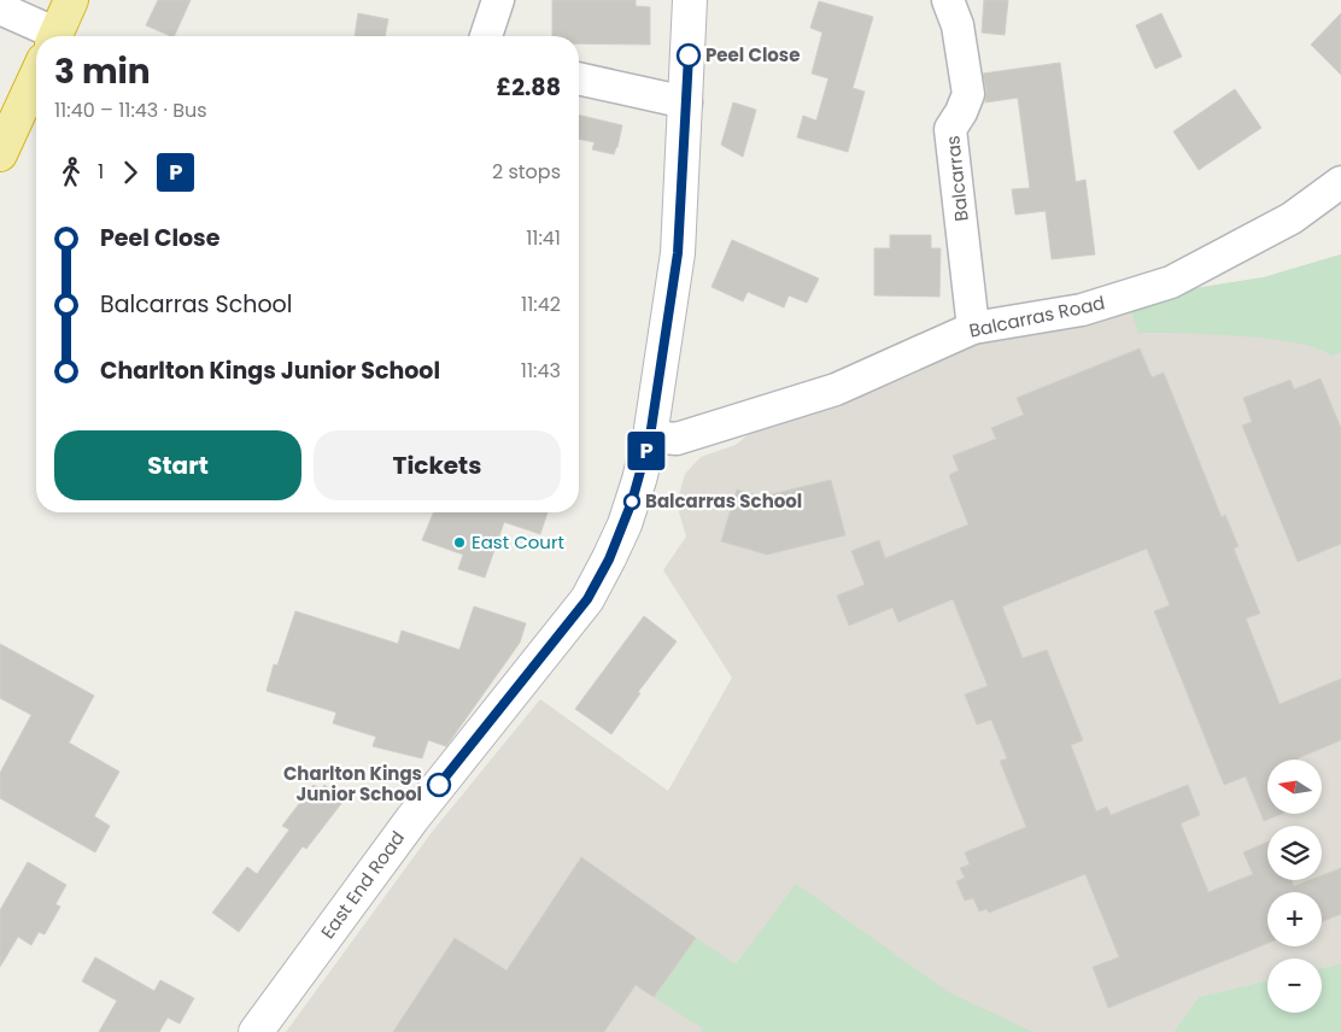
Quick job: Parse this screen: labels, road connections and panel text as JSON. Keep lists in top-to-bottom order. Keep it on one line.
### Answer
{"streets":{"street":["Balcarras","Balcarras Road","East End Road"]},"crossings":[["Balcarras","Balcarras Road"],["Balcarras Road","East End Road"]],"places":["Peel Close","Balcarras School","East Court","Charlton Kings Junior School"],"lines":["bus line P"],"north":"left","page":{"on_map":"P","heading":["3 min","11:40 – 11:43 · Bus","£2.88"],"legs":["1","P","2 stops"],"list":[{"name":"Peel Close","value":"11:41"},{"name":"Balcarras School","value":"11:42"},{"name":"Charlton Kings Junior School","value":"11:43"}],"buttons":["Start","Tickets"],"map_buttons":["+","−"]}}
